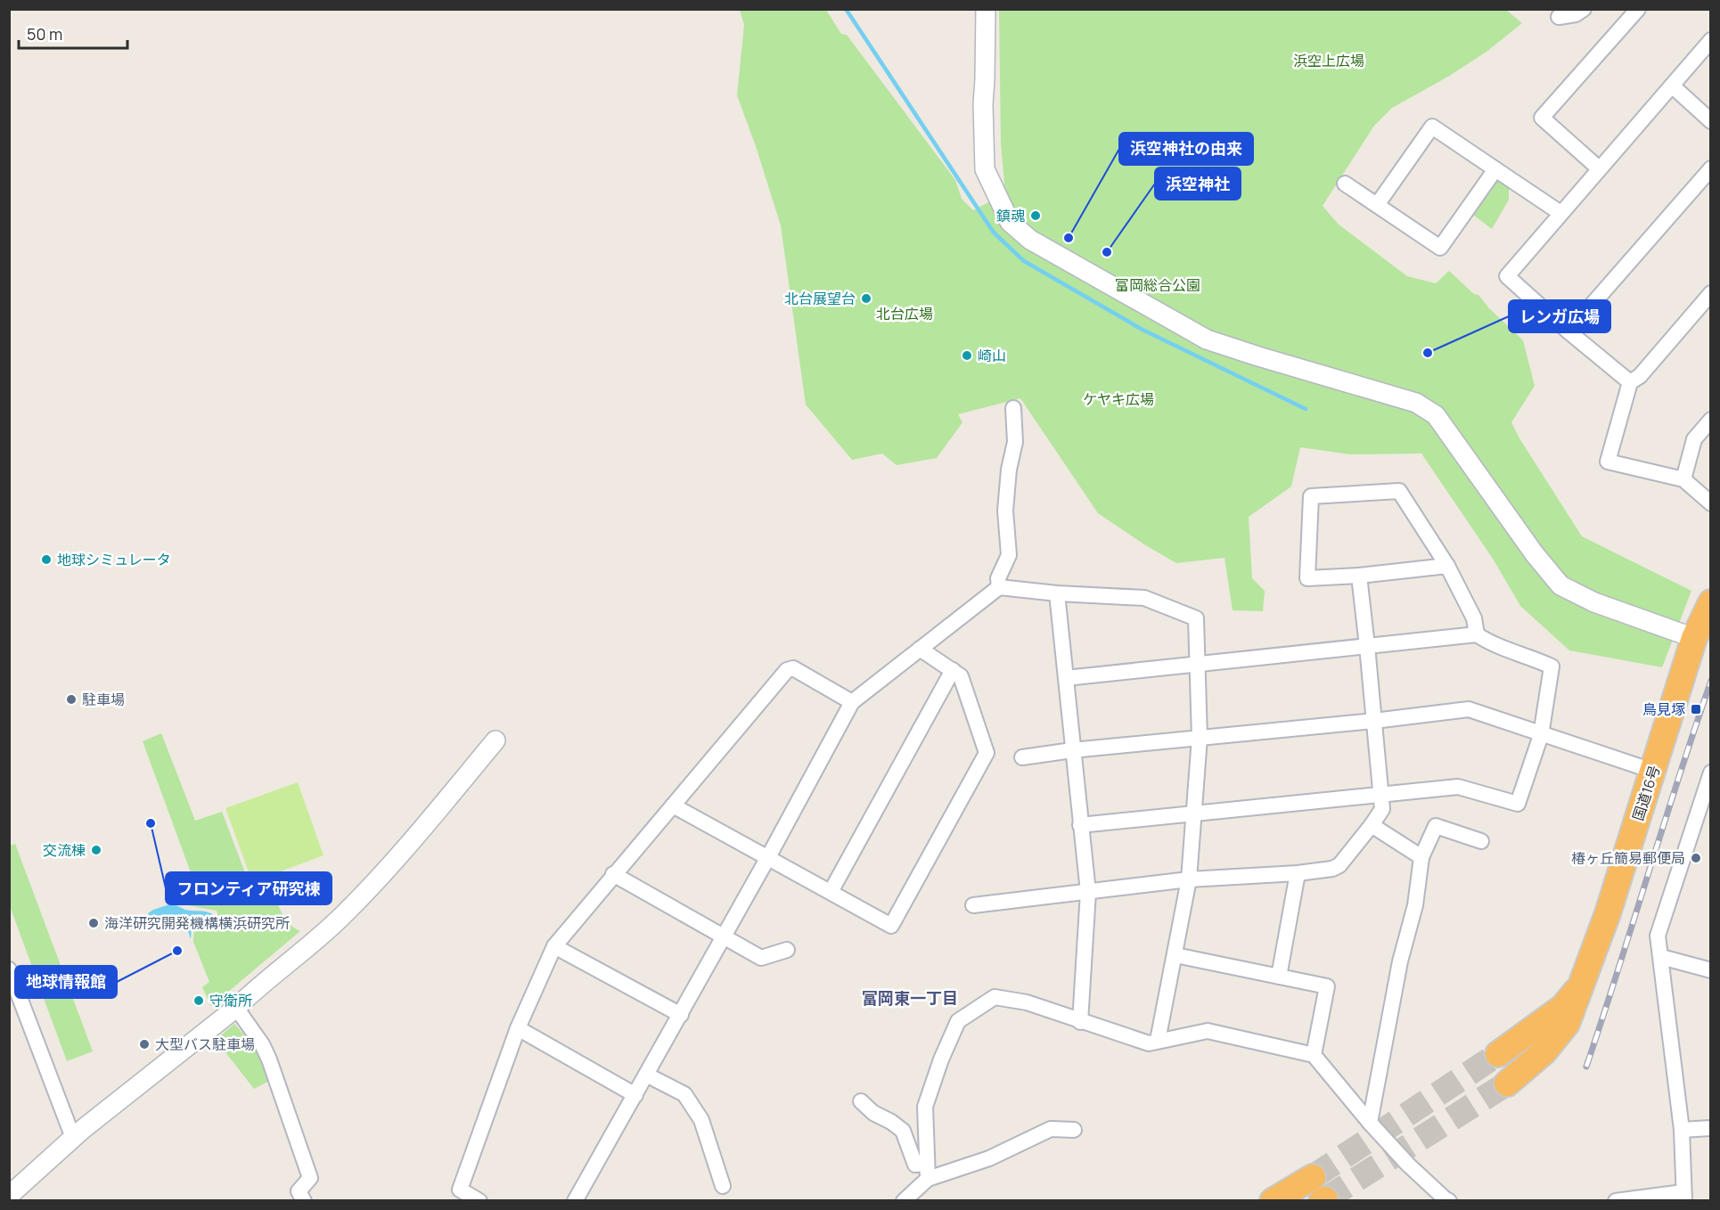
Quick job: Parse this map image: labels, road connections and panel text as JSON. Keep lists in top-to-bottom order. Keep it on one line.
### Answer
{"streets":{"highway":["国道16号"]},"districts":["富岡東一丁目"],"parks":["浜空上広場","富岡総合公園","北台広場","ケヤキ広場"],"places":{"other":["鎮魂","浜空神社の由来","浜空神社","北台展望台","レンガ広場","崎山","地球シミュレータ","駐車場","フロンティア研究棟","交流棟","椿ヶ丘簡易郵便局","海洋研究開発機構横浜研究所","地球情報館","守衛所","大型バス駐車場"],"transit":["鳥見塚"]},"scale_bar":"50 m"}
